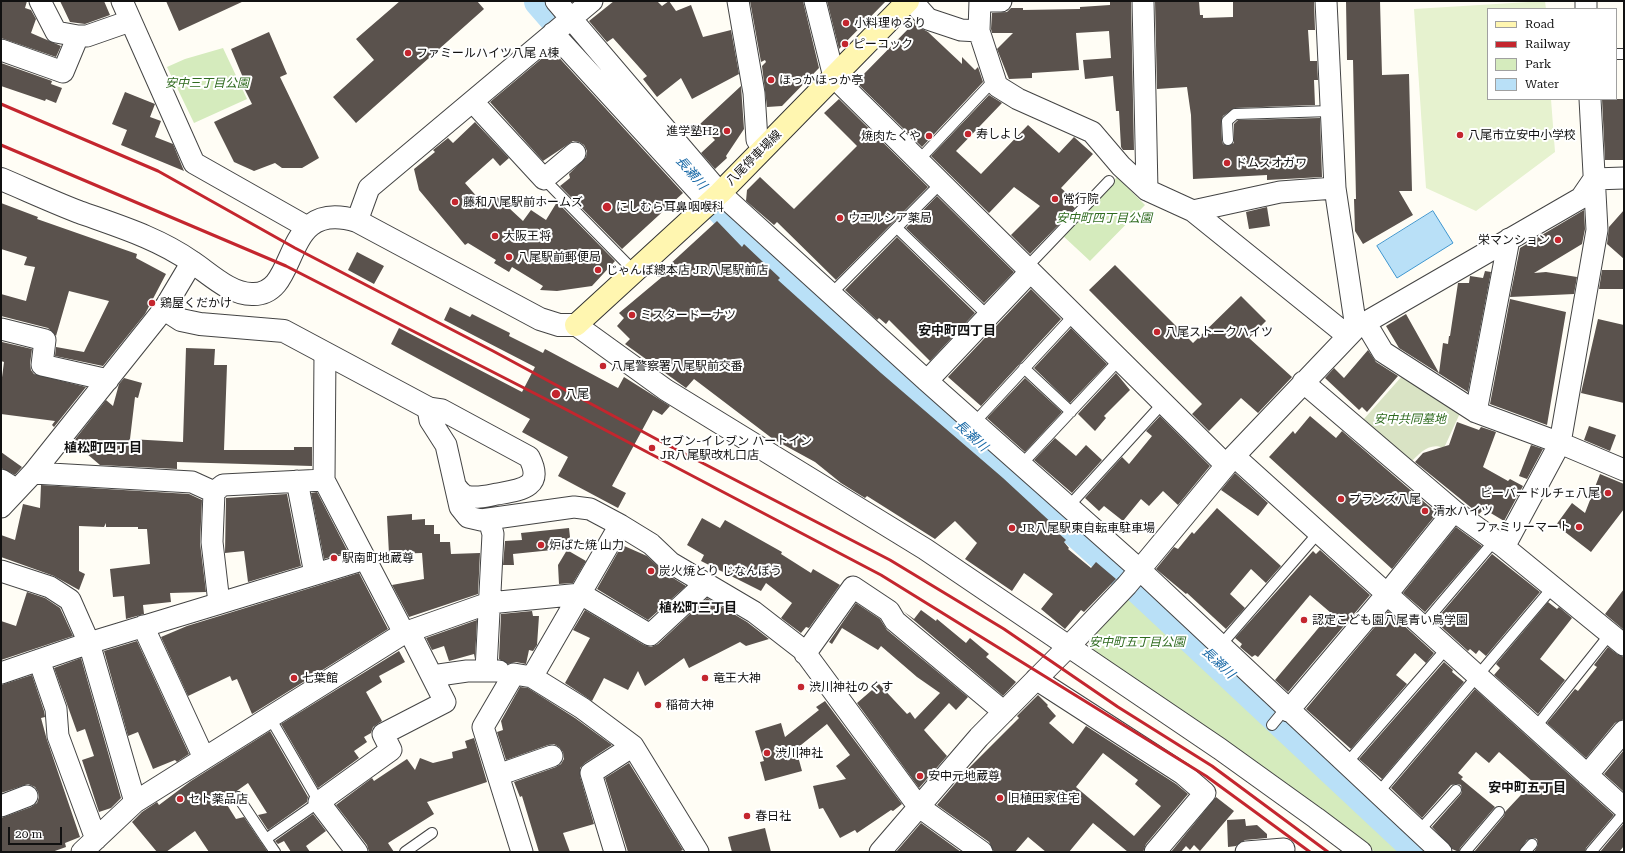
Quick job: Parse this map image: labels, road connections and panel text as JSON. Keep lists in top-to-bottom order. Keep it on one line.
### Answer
{"streets":{"main road":["八尾停車場線"]},"districts":["安中町四丁目","植松町四丁目","植松町三丁目","安中町五丁目"],"water":["長瀬川"],"parks":["安中三丁目公園","安中町四丁目公園","安中共同墓地","安中町五丁目公園"],"places":["小料理ゆるり","ピーコック","ファミールハイツ八尾 A棟","ほっかほっか亭","進学塾H2","寿しよし","八尾市立安中小学校","焼肉たくや","ドムスオガワ","常行院","藤和八尾駅前ホームズ","にしむら耳鼻咽喉科","ウエルシア薬局","大阪王将","栄マンション","八尾駅前郵便局","じゃんぼ總本店 JR八尾駅前店","鶏屋くだかけ","ミスタードーナツ","八尾ストークハイツ","八尾警察署八尾駅前交番","八尾","セブン-イレブン ハートイン JR八尾駅改札口店","ビーバードルチェ八尾","プランズ八尾","清水ハイツ","ファミリーマート","JR八尾駅東自転車駐車場","炉ばた焼 山力","駅南町地蔵尊","炭火焼とり じなんぼう","認定こども園八尾青い鳥学園","七葉館","竜王大神","渋川神社のくす","稲荷大神","渋川神社","安中元地蔵尊","旧植田家住宅","セト薬品店","春日社"],"legend":["Road","Railway","Park","Water"],"scale_bar":"20 m"}
